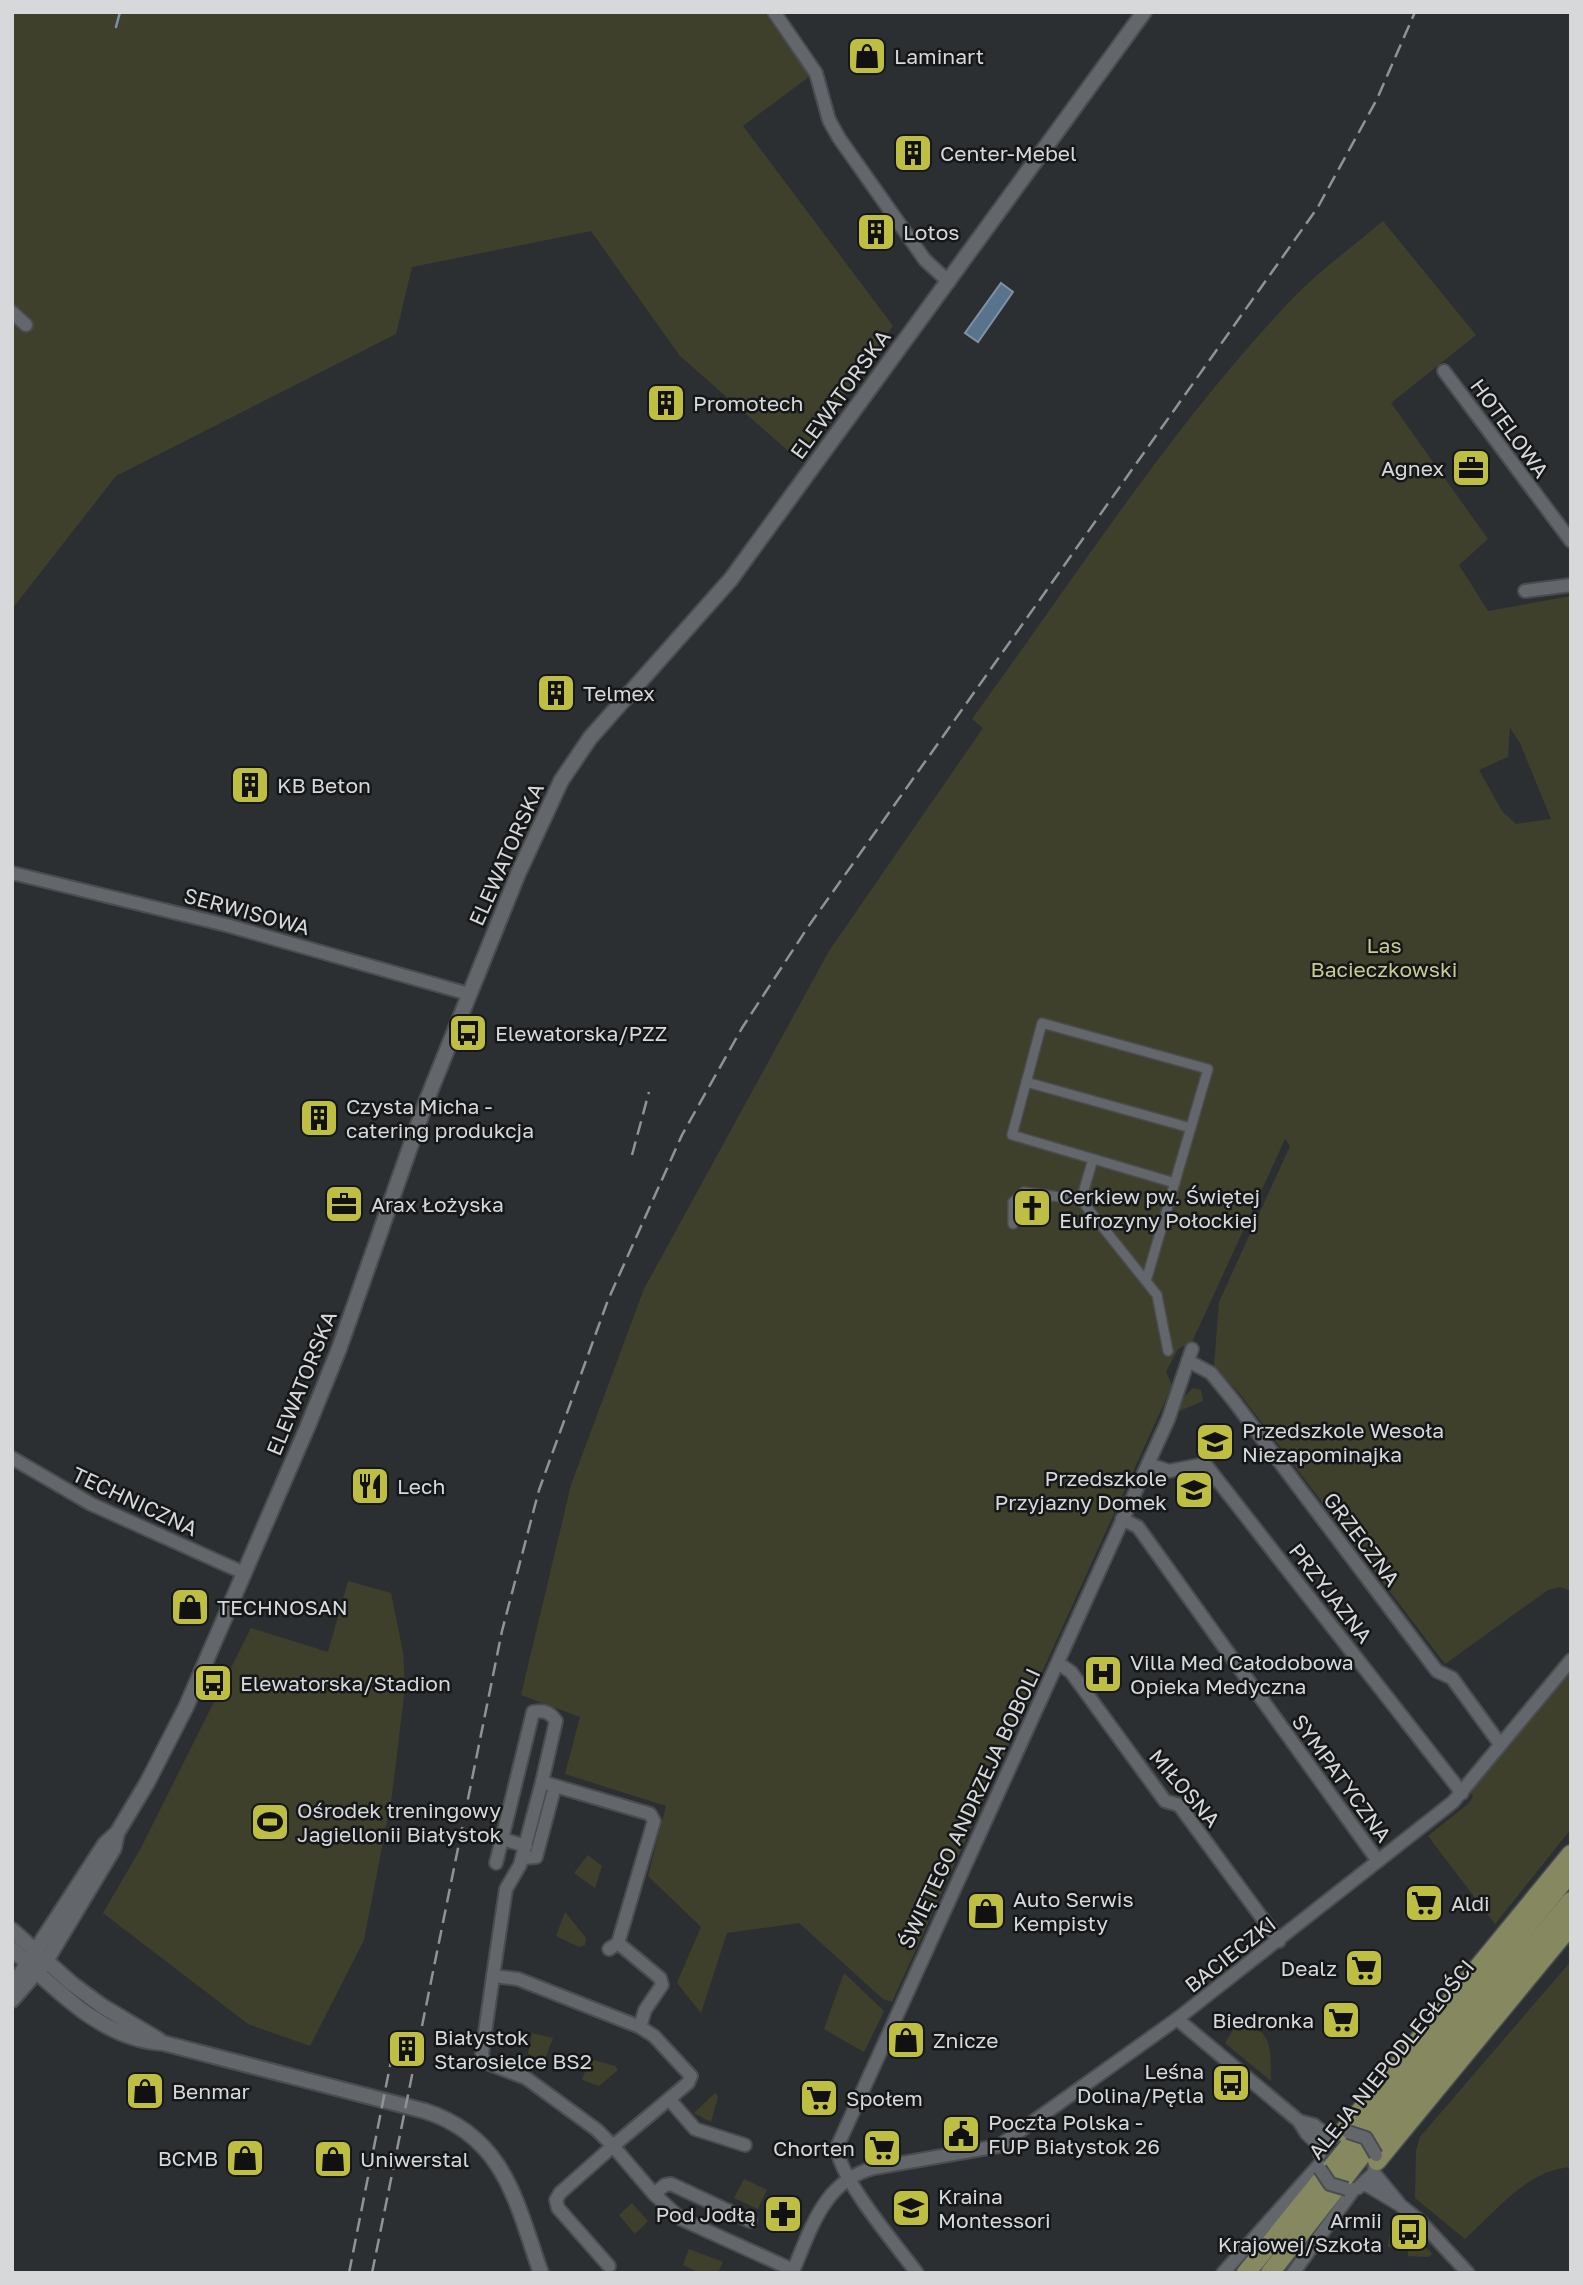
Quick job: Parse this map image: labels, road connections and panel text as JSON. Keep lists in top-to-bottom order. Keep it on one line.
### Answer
{"streets":{"main road":["ALEJA NIEPODLEGŁOŚCI"],"street":["ELEWATORSKA","HOTELOWA","SERWISOWA","TECHNICZNA","GRZECZNA","PRZYJAZNA","SYMPATYCZNA","MIŁOSNA","ŚWIĘTEGO ANDRZEJA BOBOLI","BACIECZKI"]},"crossings":[["ELEWATORSKA","SERWISOWA"],["ELEWATORSKA","TECHNICZNA"],["GRZECZNA","ŚWIĘTEGO ANDRZEJA BOBOLI"],["GRZECZNA","BACIECZKI"],["PRZYJAZNA","ŚWIĘTEGO ANDRZEJA BOBOLI"],["PRZYJAZNA","BACIECZKI"],["SYMPATYCZNA","ŚWIĘTEGO ANDRZEJA BOBOLI"],["SYMPATYCZNA","BACIECZKI"],["MIŁOSNA","ŚWIĘTEGO ANDRZEJA BOBOLI"],["MIŁOSNA","BACIECZKI"],["ŚWIĘTEGO ANDRZEJA BOBOLI","BACIECZKI"]],"parks":["Las Bacieczkowski"],"places":{"shop":["Laminart","TECHNOSAN","Auto Serwis Kempisty","Znicze","Benmar","BCMB","Uniwerstal"],"building":["Center-Mebel","Lotos","Promotech","Telmex","KB Beton","Czysta Micha - catering produkcja","Białystok Starosielce BS2"],"office":["Agnex","Arax Łożyska"],"bus stop":["Elewatorska/PZZ","Elewatorska/Stadion","Leśna Dolina/Pętla","Armii Krajowej/Szkoła"],"church":["Cerkiew pw. Świętej Eufrozyny Połockiej"],"school or university":["Przedszkole Wesoła Niezapominajka","Przedszkole Przyjazny Domek","Kraina Montessori"],"restaurant":["Lech"],"hospital":["Villa Med Całodobowa Opieka Medyczna"],"sports":["Ośrodek treningowy Jagiellonii Białystok"],"supermarket":["Aldi","Dealz","Biedronka","Społem","Chorten"],"public building":["Poczta Polska - FUP Białystok 26"],"pharmacy":["Pod Jodłą"]}}
